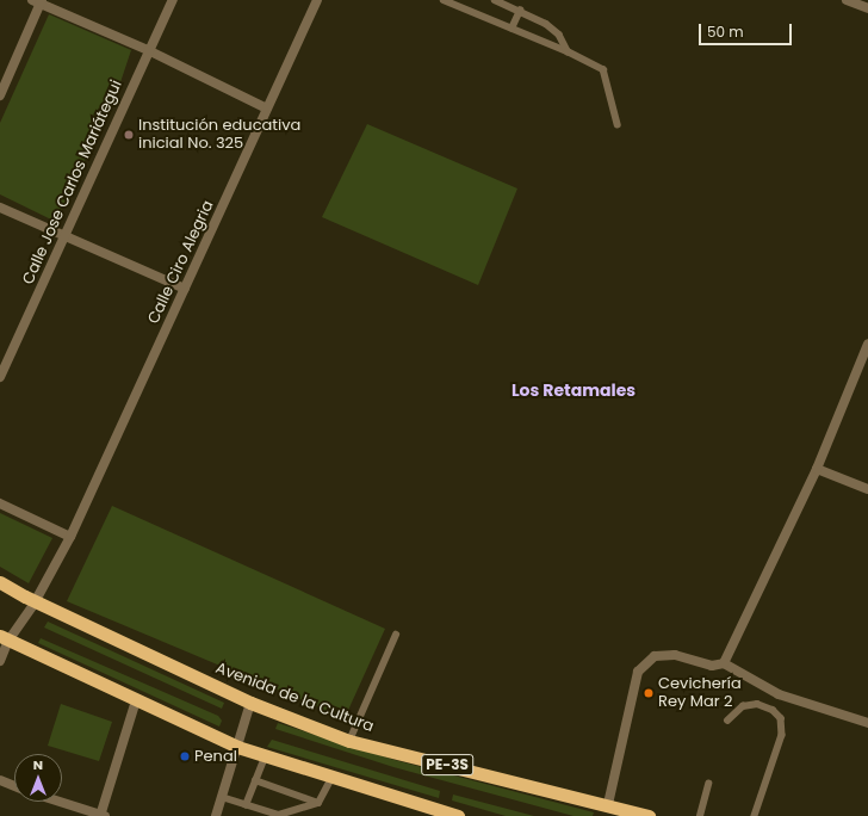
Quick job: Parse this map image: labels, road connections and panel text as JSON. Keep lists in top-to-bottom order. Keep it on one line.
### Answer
{"streets":{"highway":["Avenida de la Cultura","PE-3S"],"street":["Calle Jose Carlos Mariátegui","Calle Ciro Alegria"]},"crossings":[["Calle Ciro Alegria","Avenida de la Cultura"]],"districts":["Los Retamales"],"places":["Institución educativa inicial No. 325","Cevichería Rey Mar 2","Penal"],"scale_bar":"50 m","north":"top"}
